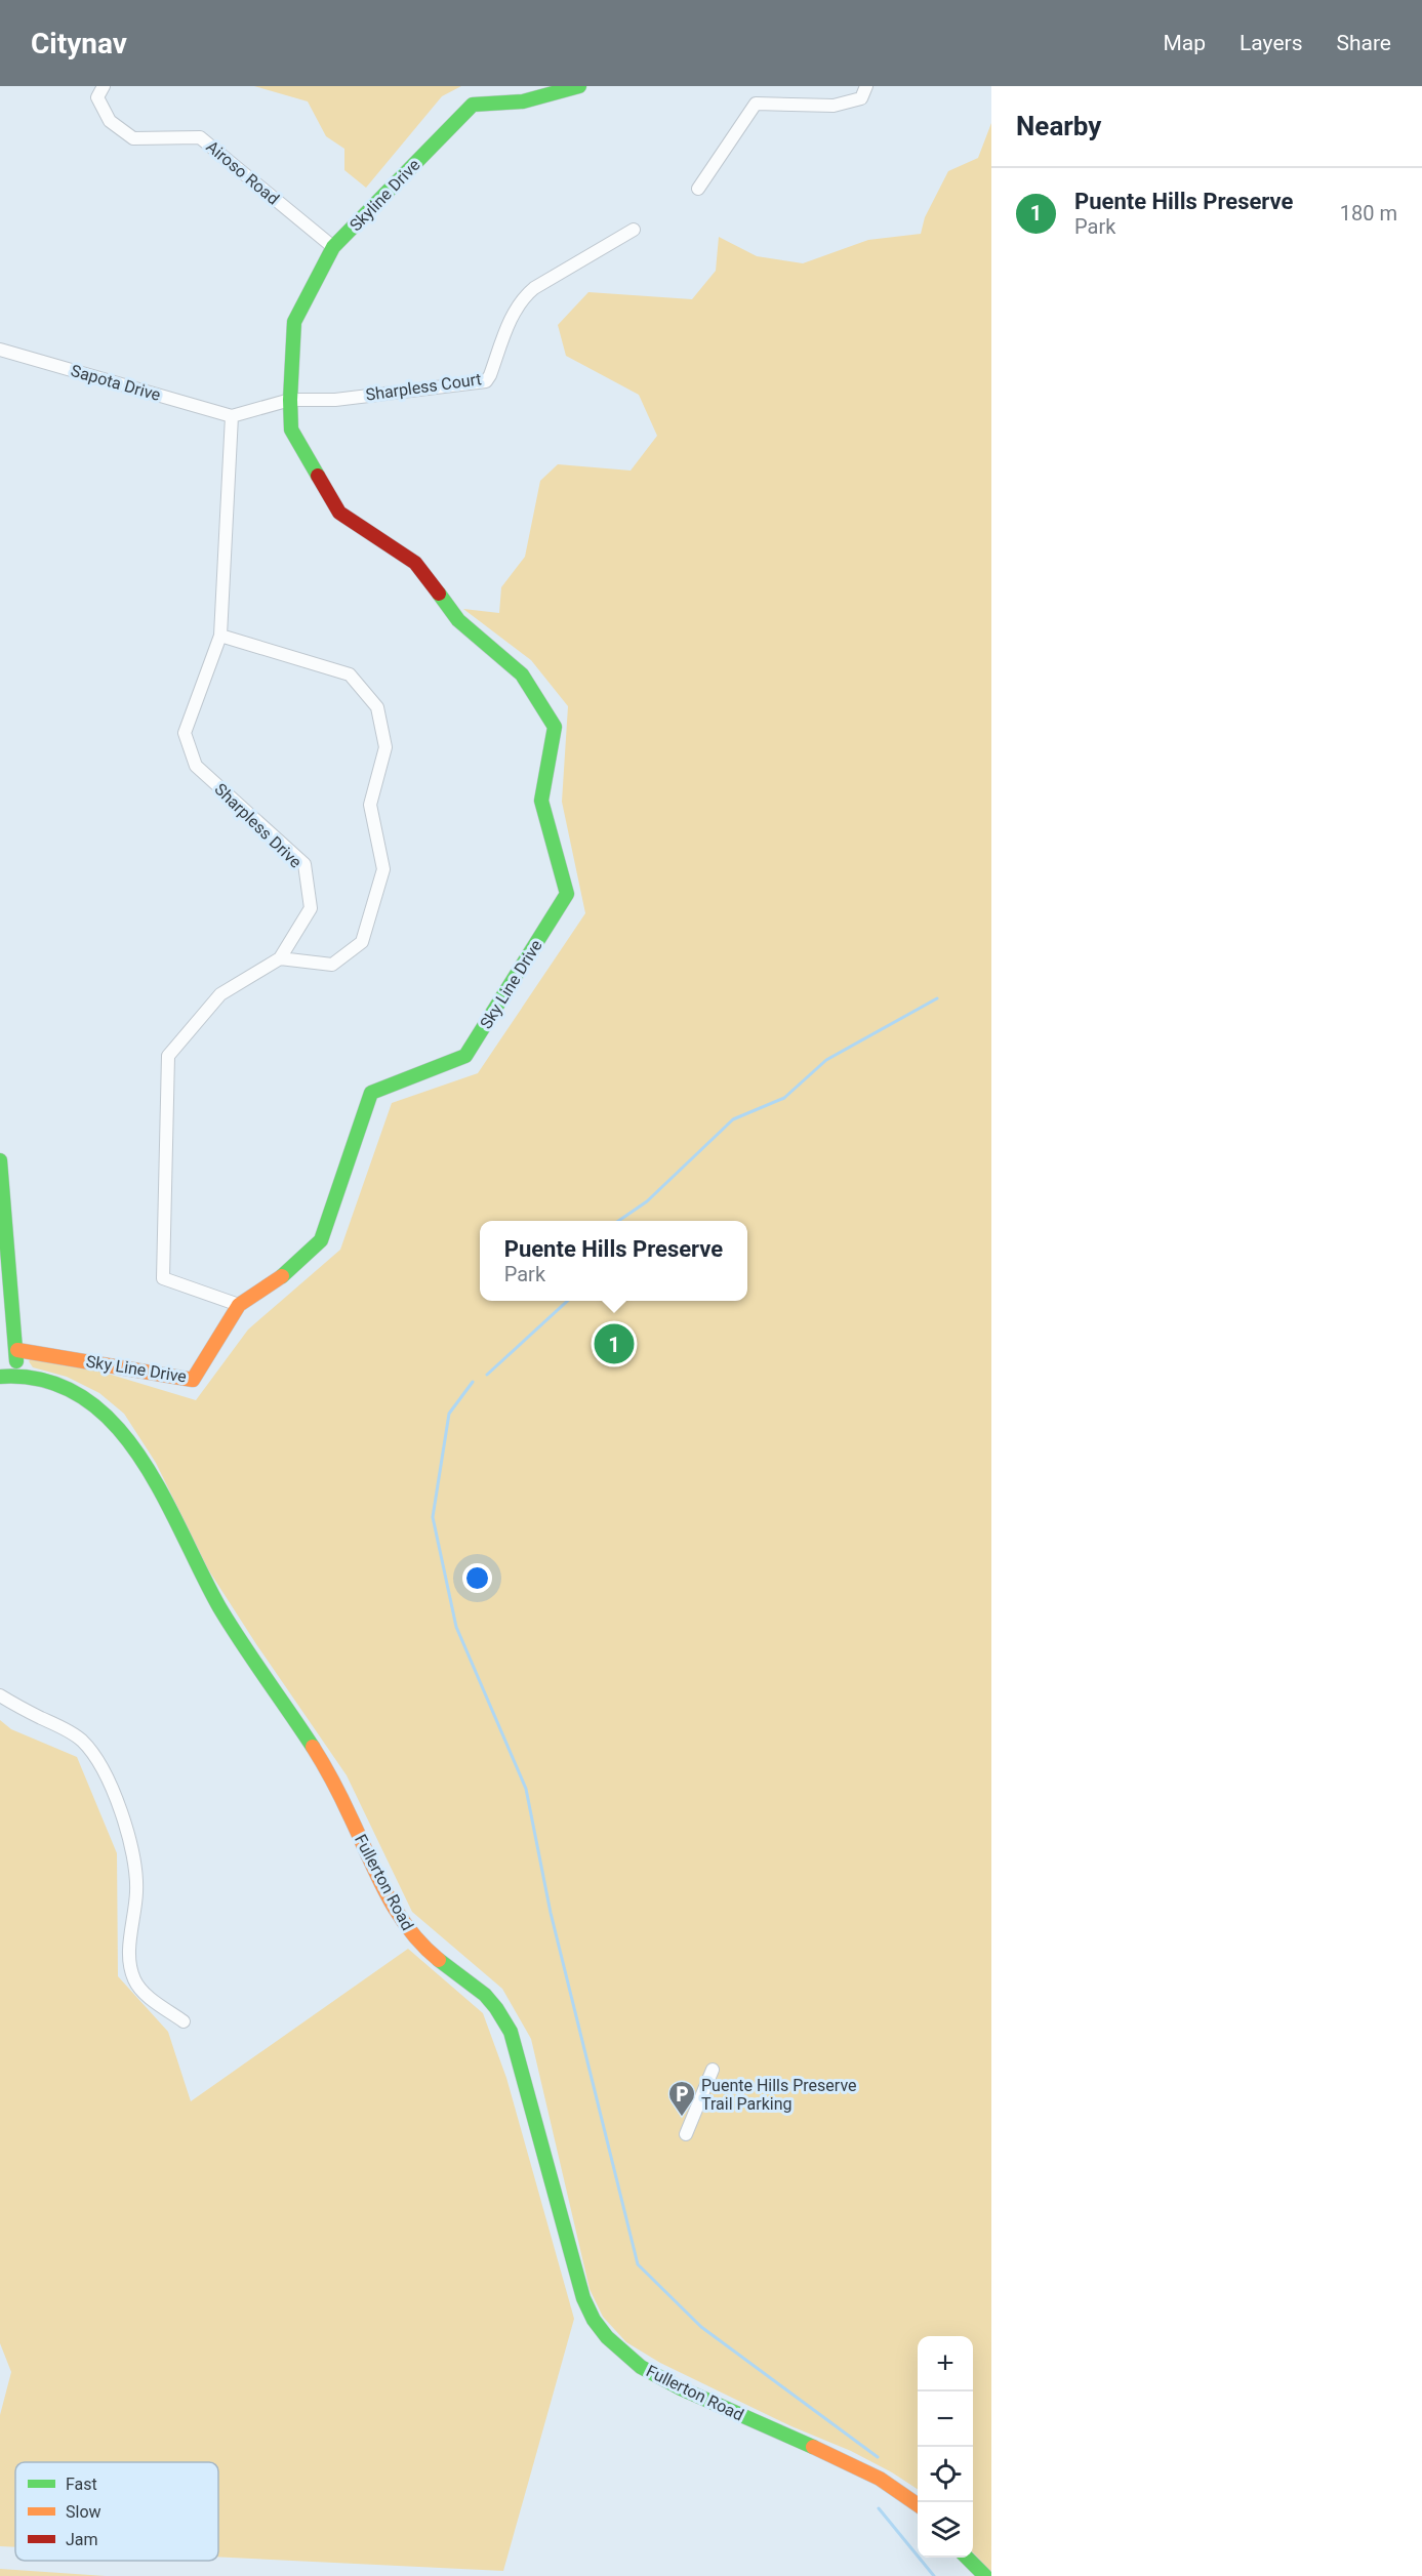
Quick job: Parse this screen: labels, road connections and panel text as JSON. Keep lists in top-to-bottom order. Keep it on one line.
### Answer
{"streets":{"street":["Airoso Road","Skyline Drive","Sapota Drive","Sharpless Court","Sharpless Drive","Sky Line Drive","Fullerton Road"]},"crossings":[["Airoso Road","Skyline Drive"],["Skyline Drive","Sharpless Court"],["Skyline Drive","Sky Line Drive"],["Sapota Drive","Sharpless Drive"],["Sharpless Court","Sky Line Drive"],["Sharpless Drive","Sky Line Drive"]],"places":{"parking":["Puente Hills Preserve Trail Parking"]},"legend":["Fast","Slow","Jam"],"page":{"header":"Citynav","nav":["Map","Layers","Share"],"heading":"Nearby","list":[{"mark":"1","name":"Puente Hills Preserve","note":"Park","value":"180 m"}],"popup":["Puente Hills Preserve","Park"],"pins":"1","map_buttons":["+","−"]}}
